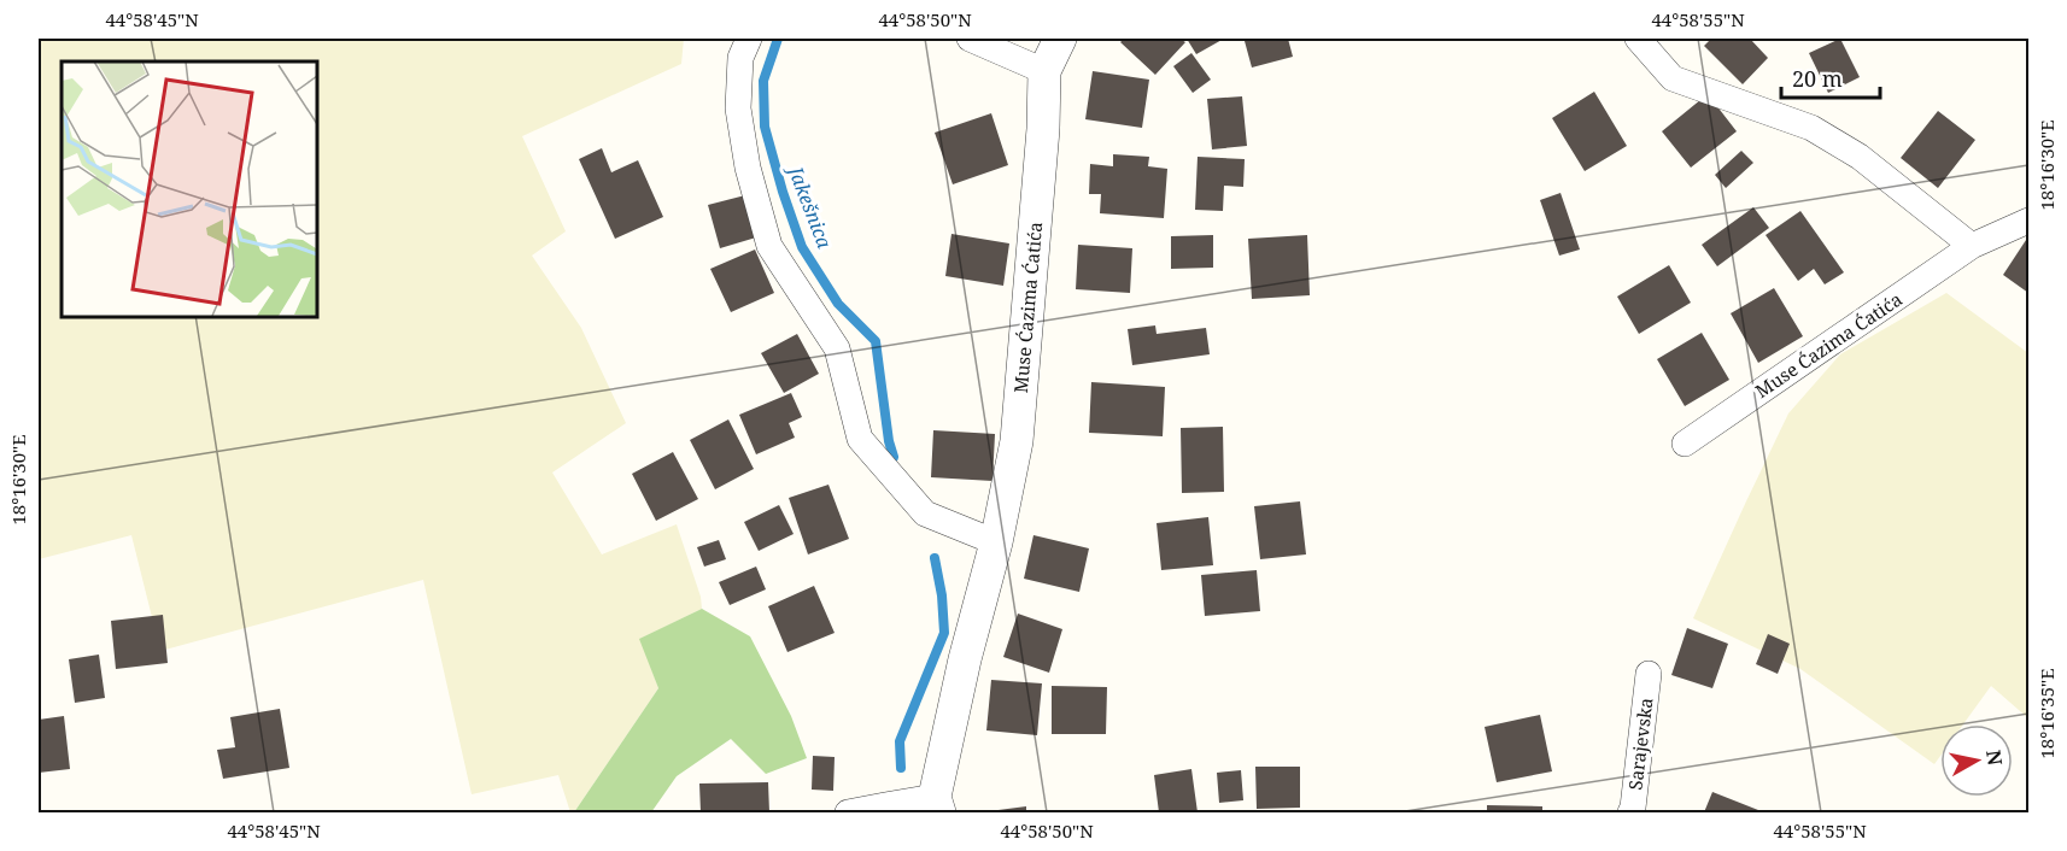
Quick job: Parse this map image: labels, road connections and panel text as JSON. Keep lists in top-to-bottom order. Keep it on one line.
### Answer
{"streets":{"street":["Muse Ćazima Ćatića","Sarajevska"]},"water":["Jakešnica"],"scale_bar":"20 m","north":"right","coordinates":["44°58'45\"N","44°58'50\"N","44°58'55\"N","18°16'30\"E","18°16'35\"E"]}
